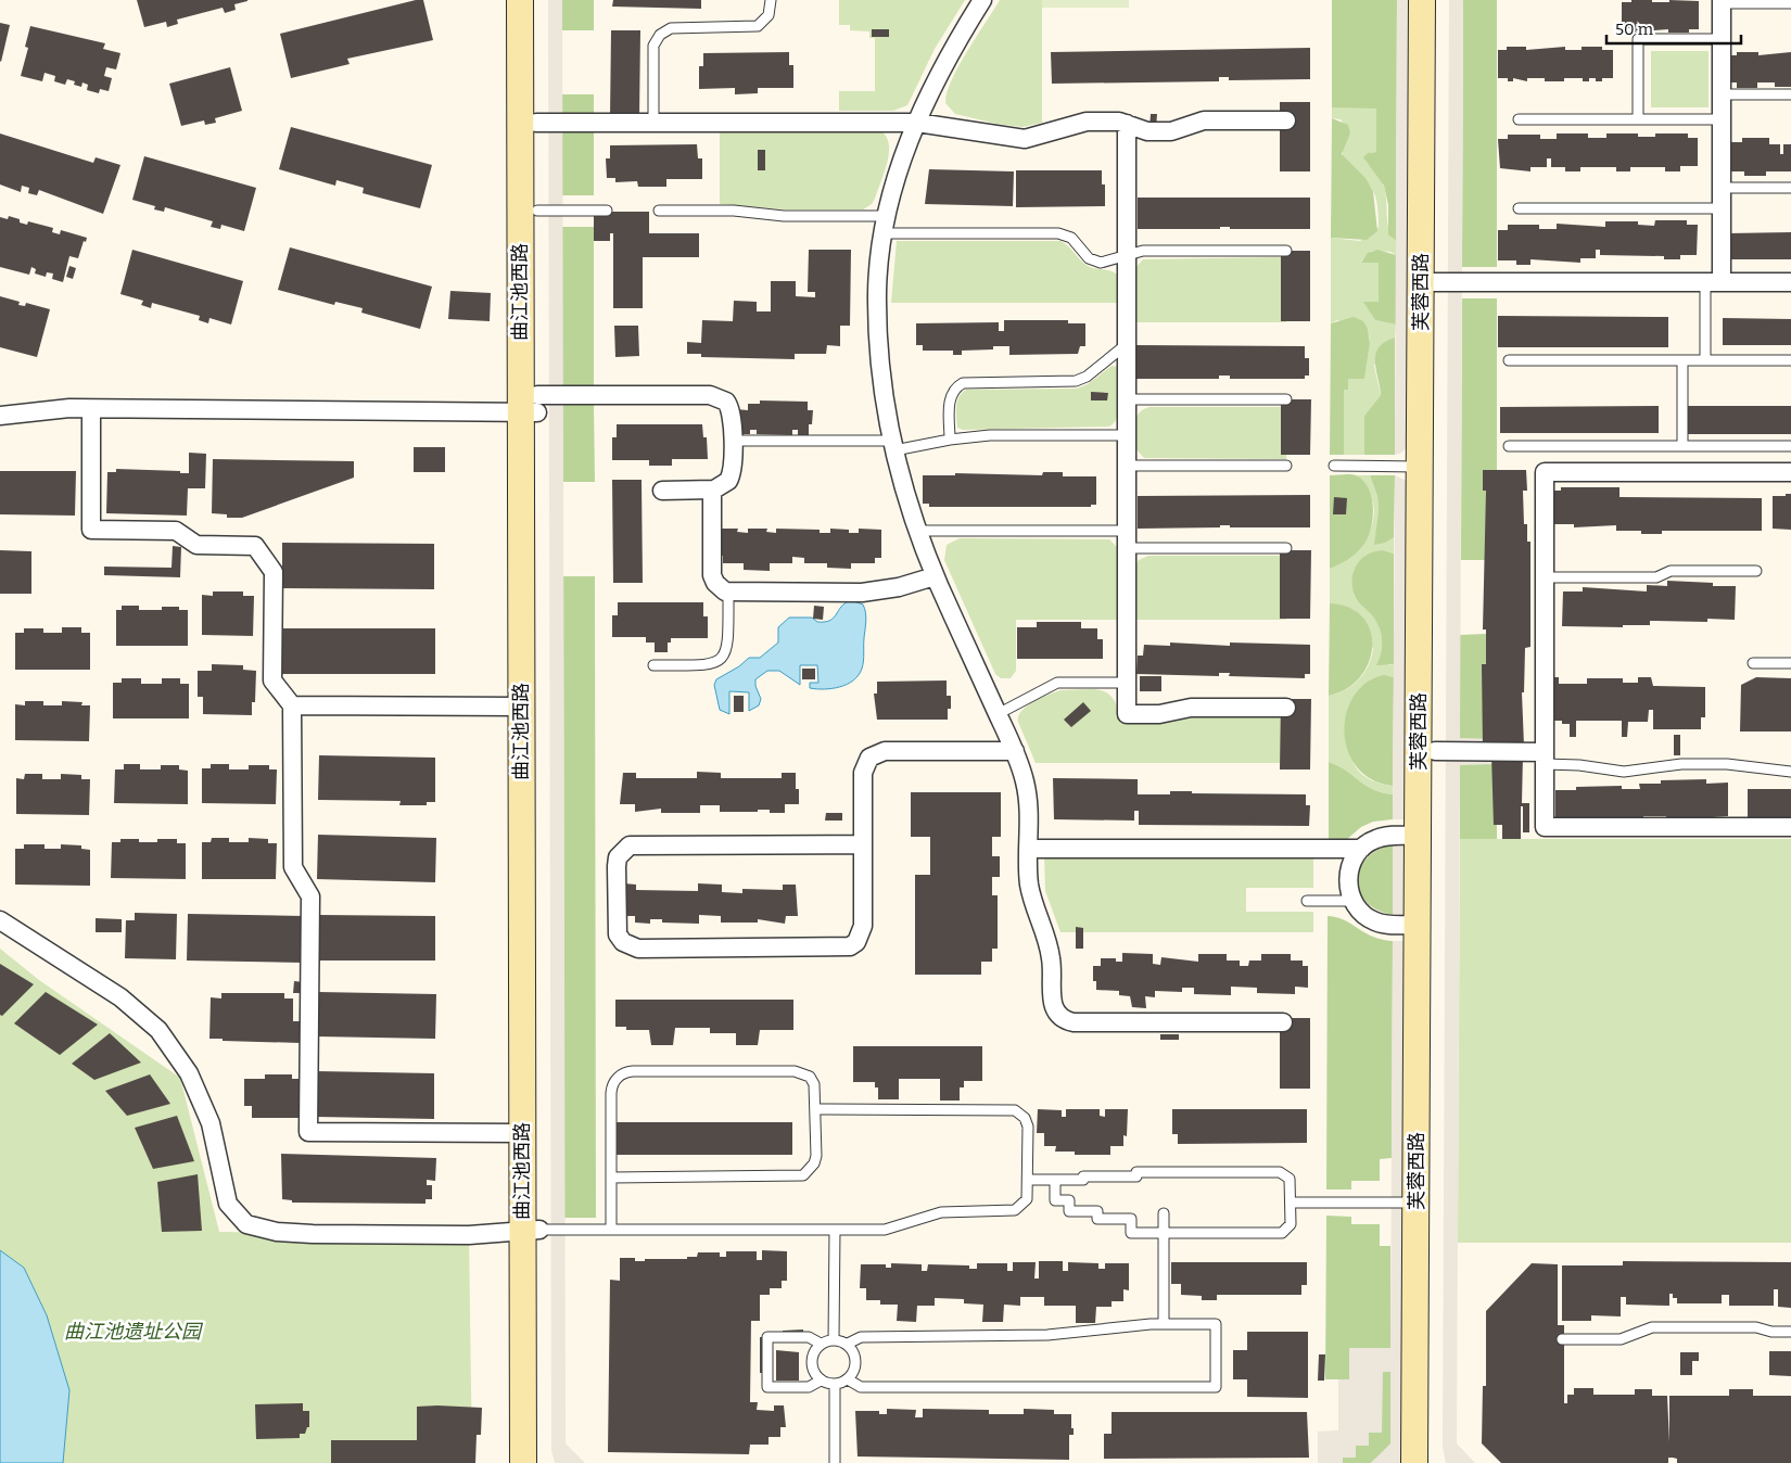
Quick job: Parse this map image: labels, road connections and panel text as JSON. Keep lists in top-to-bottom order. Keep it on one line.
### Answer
{"streets":{"main road":["曲江池西路","芙蓉西路"]},"parks":["曲江池遗址公园"],"scale_bar":"50 m"}
